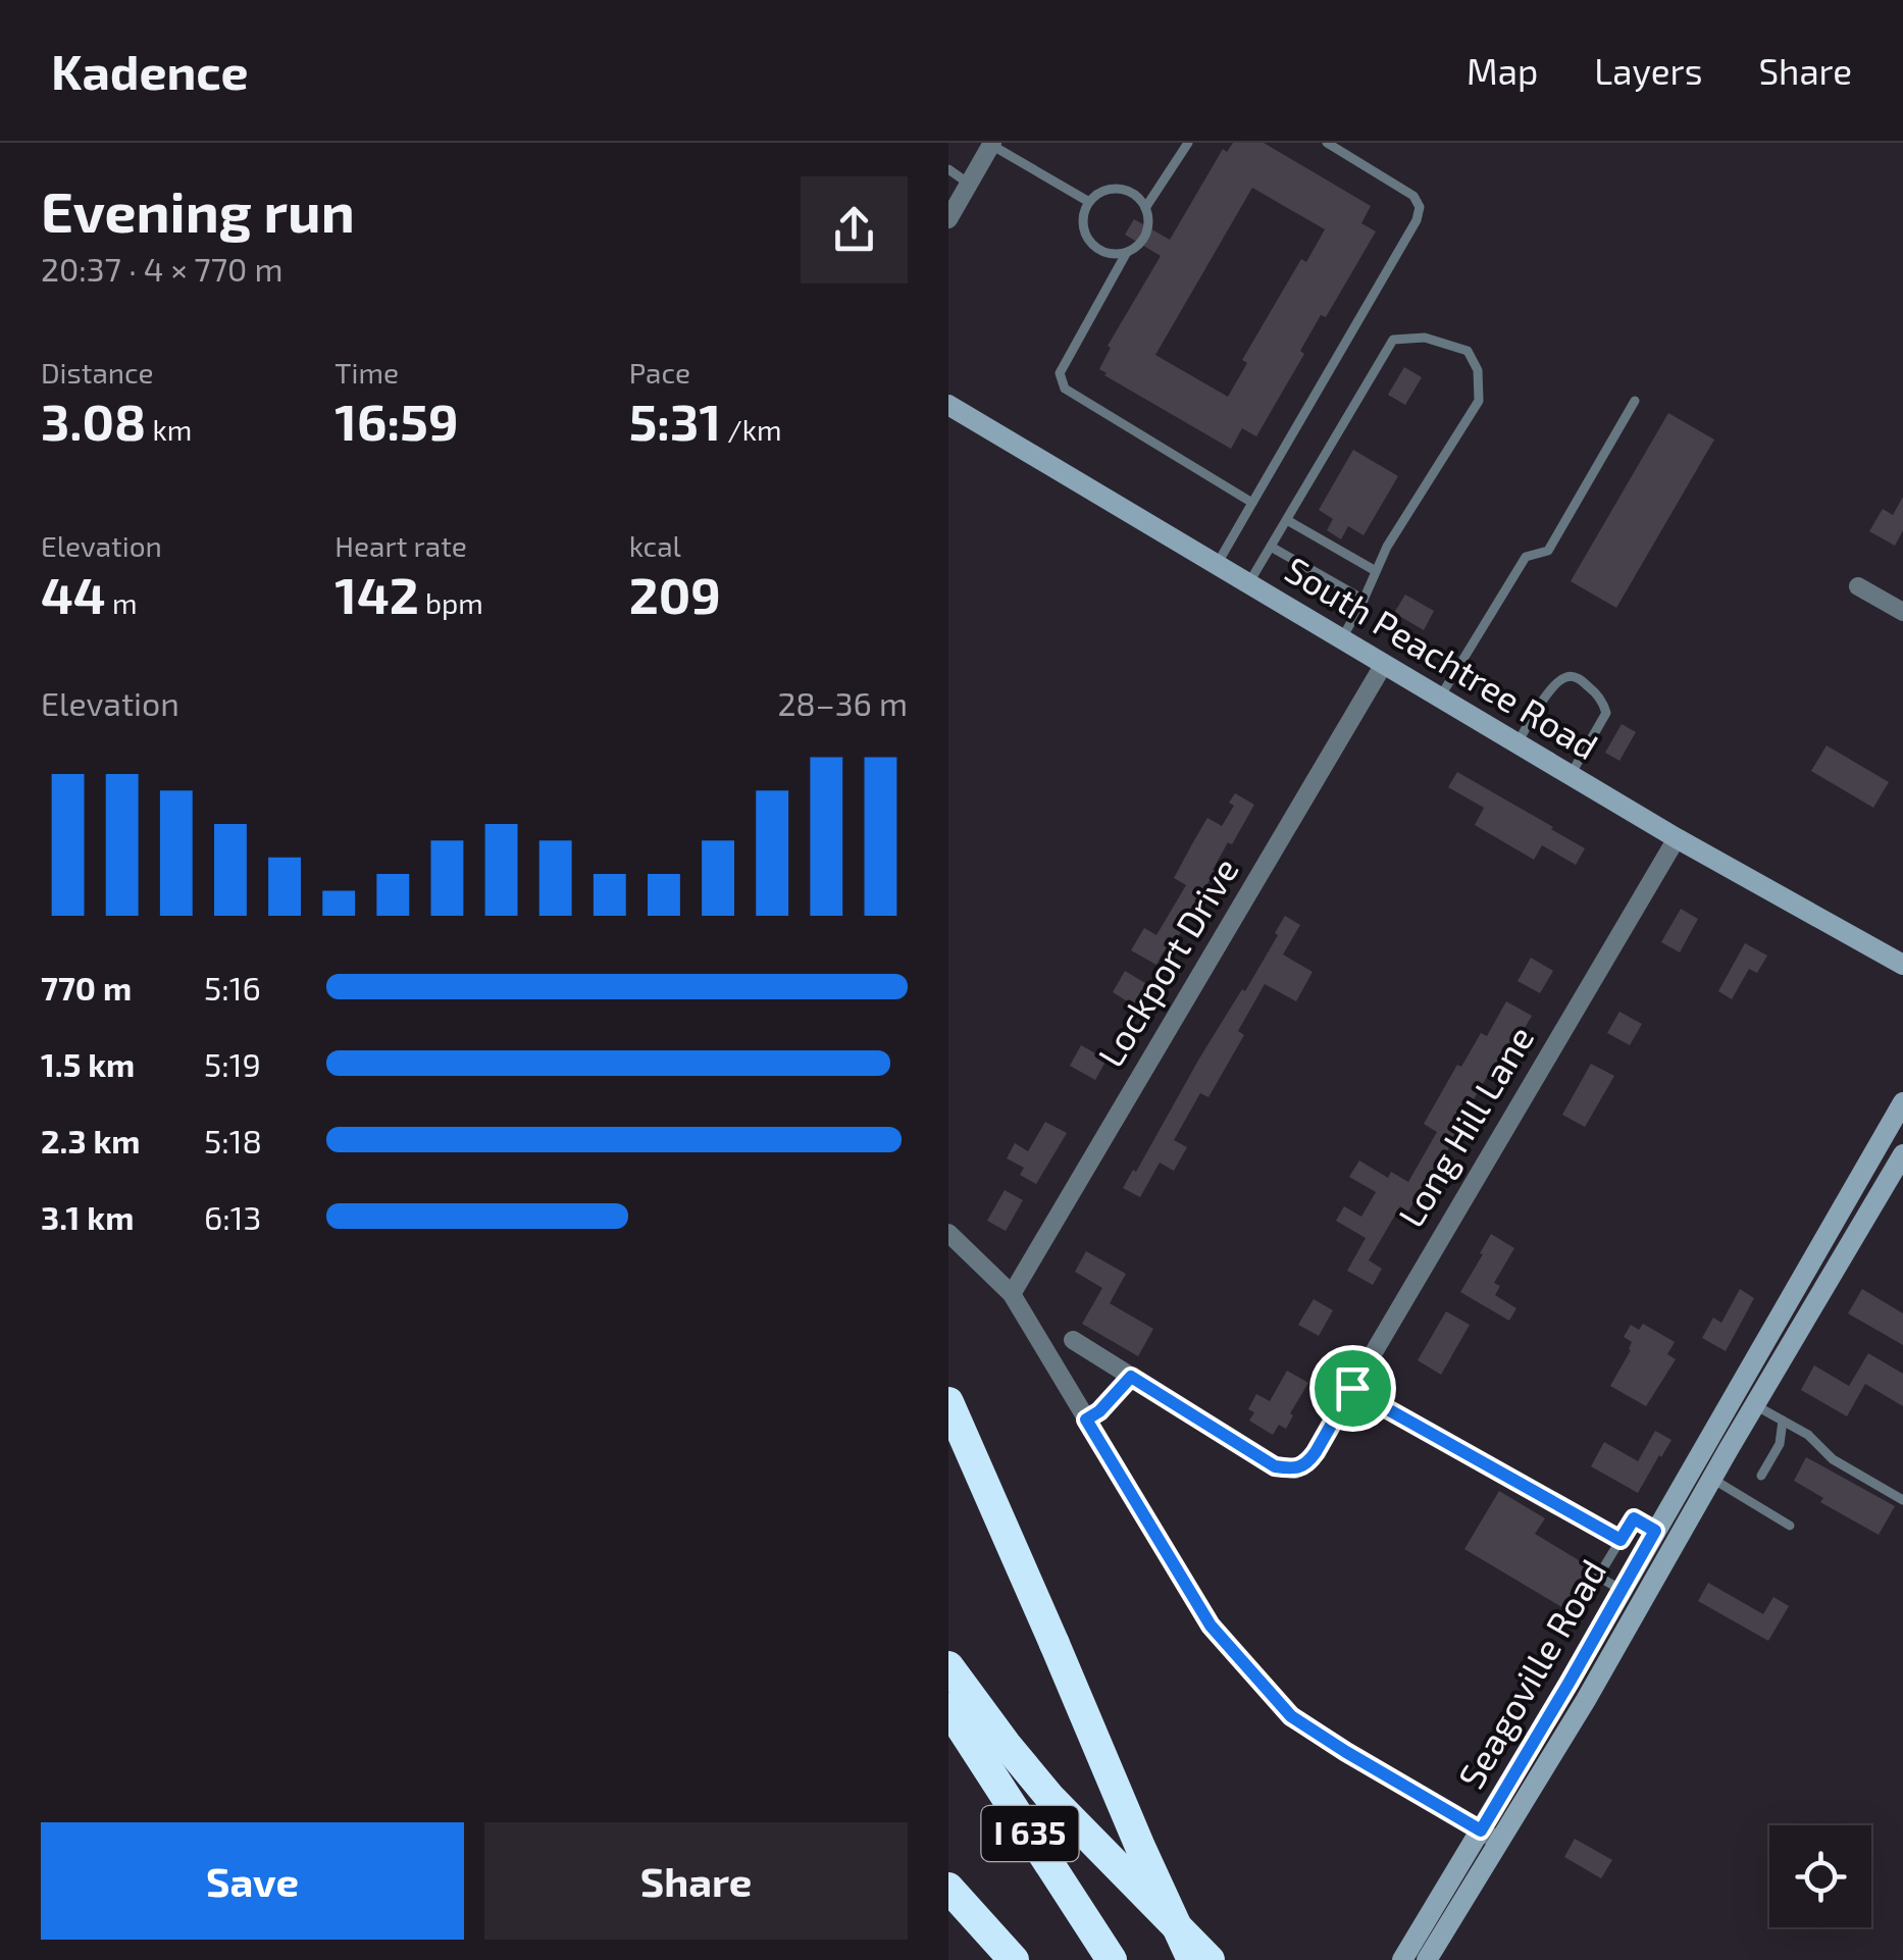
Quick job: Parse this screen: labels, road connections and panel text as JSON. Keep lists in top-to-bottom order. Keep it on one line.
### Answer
{"streets":{"highway":["I 635"],"main road":["South Peachtree Road","Seagoville Road"],"street":["Lockport Drive","Long Hill Lane"]},"crossings":[["South Peachtree Road","Lockport Drive"],["South Peachtree Road","Long Hill Lane"]],"page":{"header":"Kadence","nav":["Map","Layers","Share"],"heading":["Evening run","20:37 · 4 × 770 m"],"stats":[["Distance","3.08 km"],["Time","16:59"],["Pace","5:31 /km"],["Elevation","44 m"],["Heart rate","142 bpm"],["kcal","209"]],"chart":["Elevation","28–36 m"],"list":[{"name":"770 m","note":"5:16"},{"name":"1.5 km","note":"5:19"},{"name":"2.3 km","note":"5:18"},{"name":"3.1 km","note":"6:13"}],"buttons":["Save","Share"]}}
